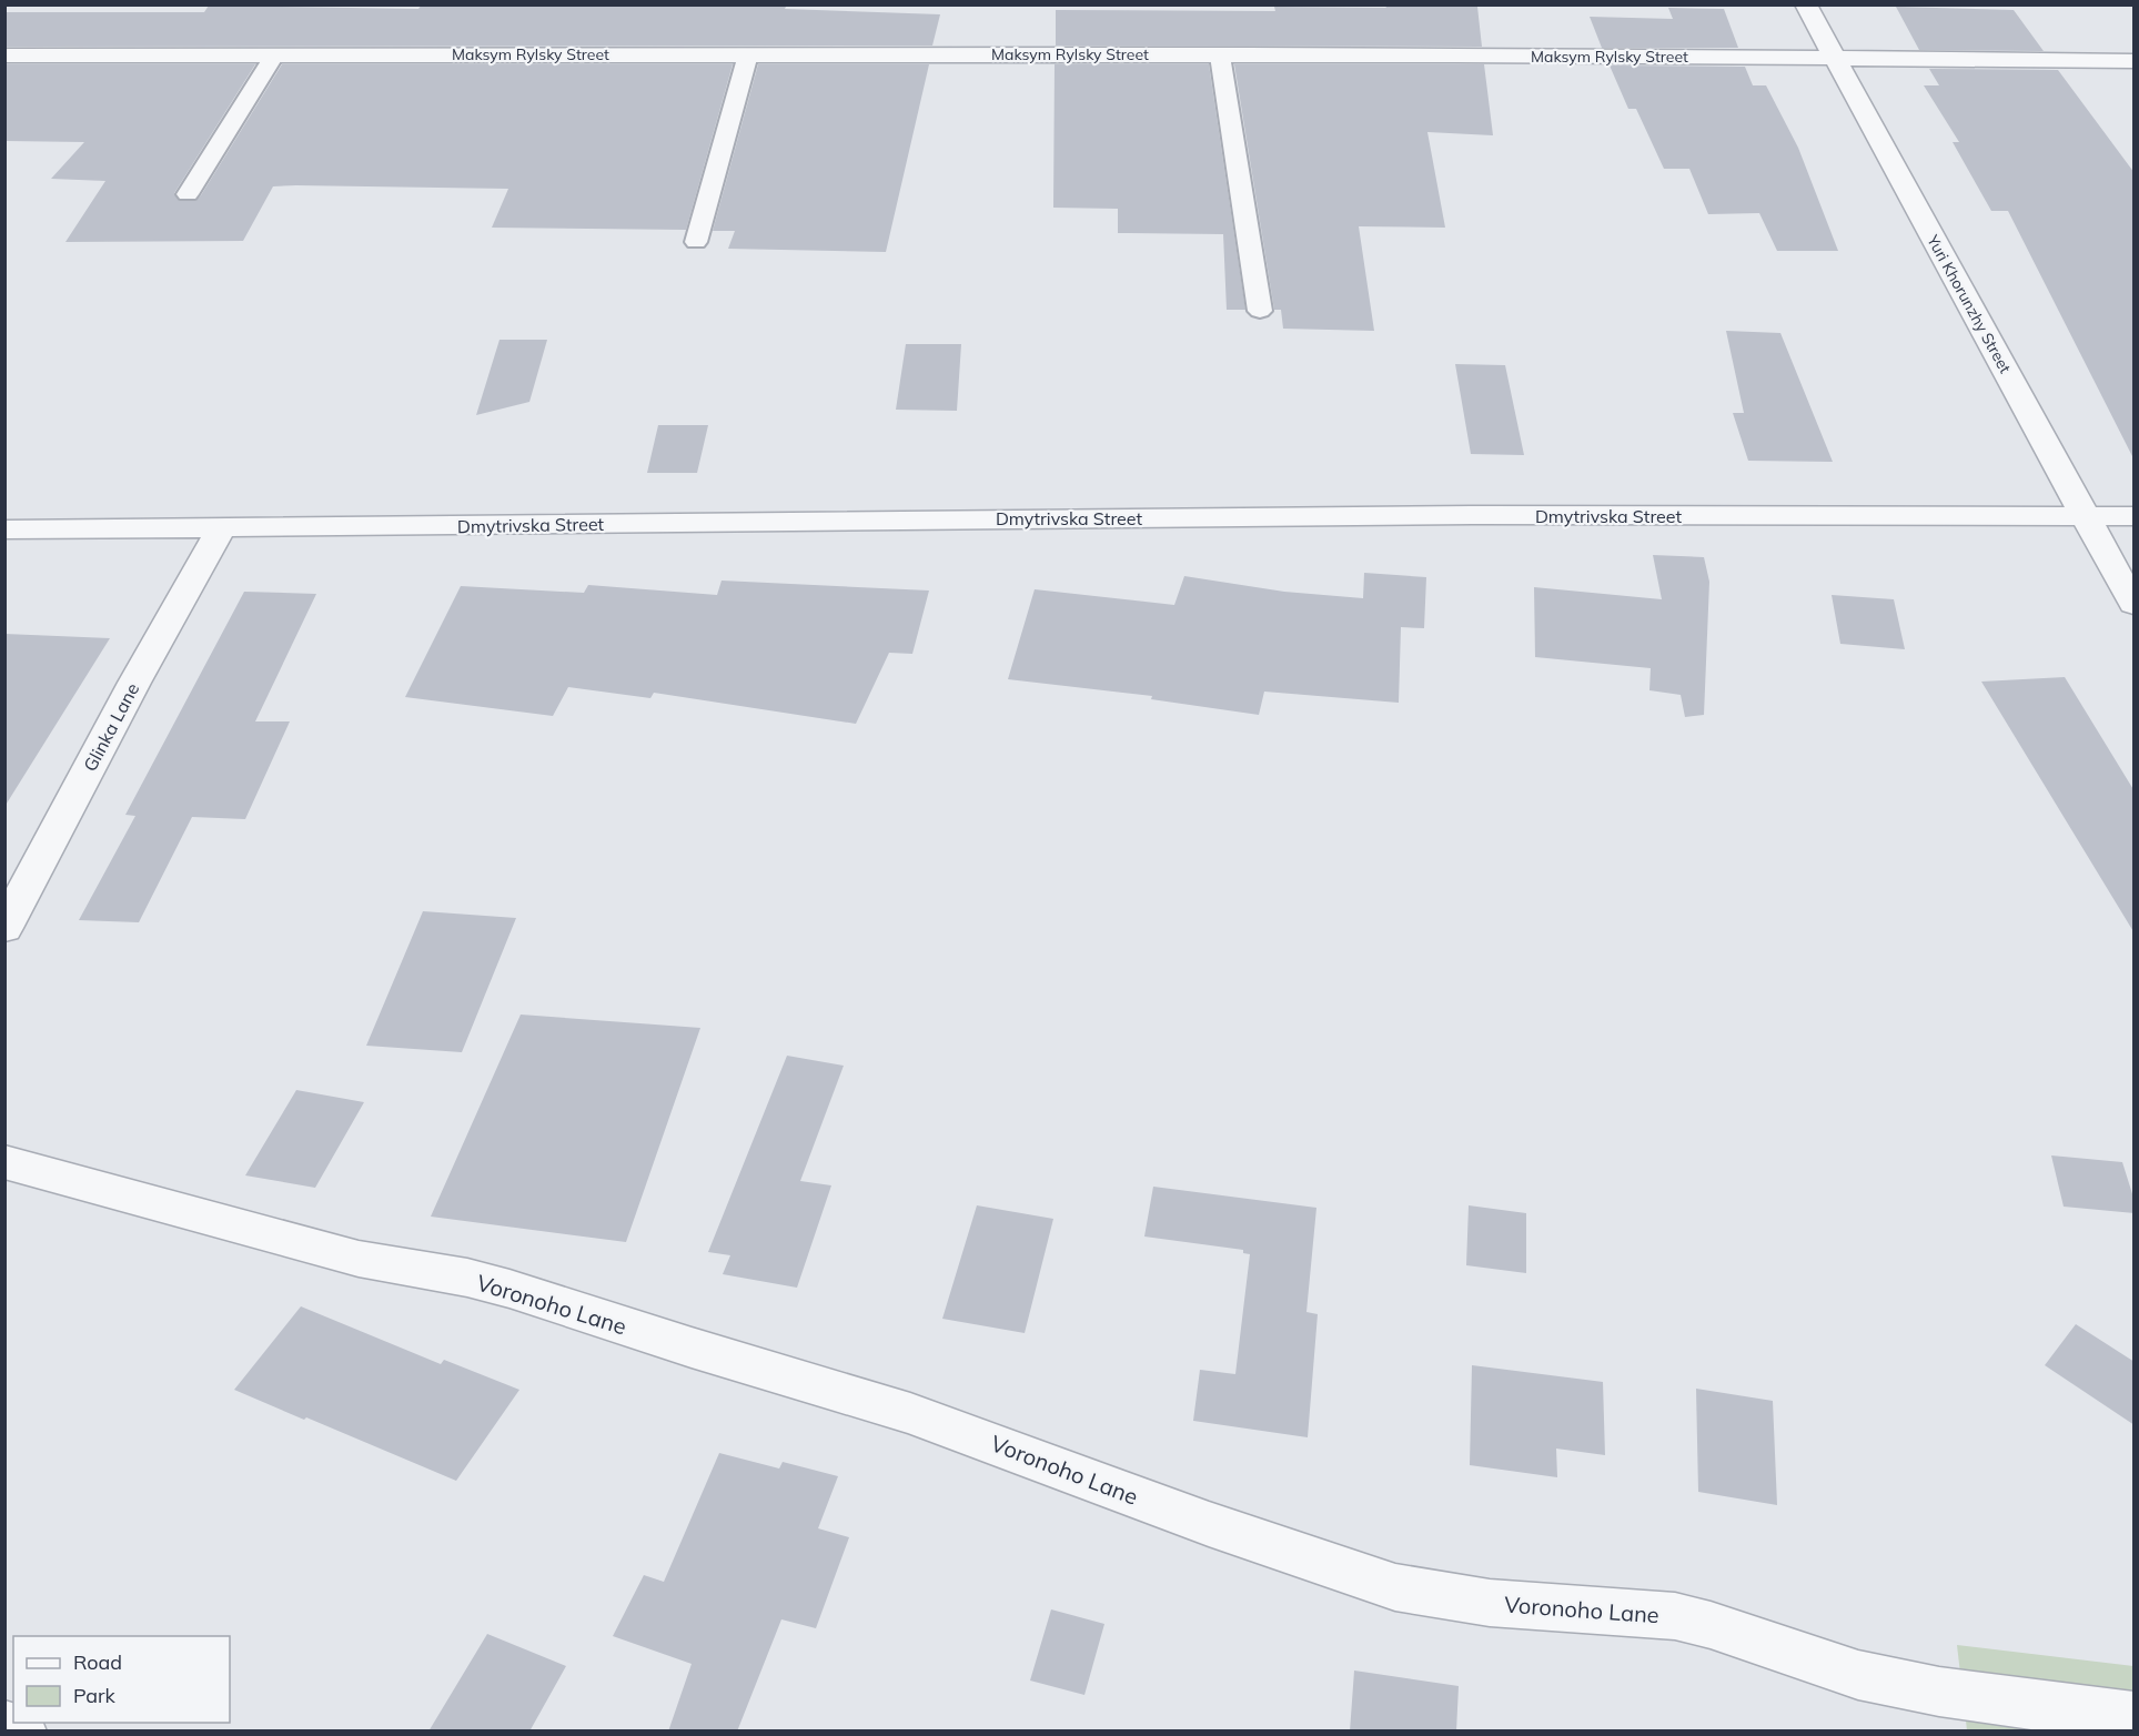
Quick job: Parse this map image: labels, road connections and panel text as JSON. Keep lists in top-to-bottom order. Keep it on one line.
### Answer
{"streets":{"street":["Maksym Rylsky Street","Yuri Khorunzhy Street","Dmytrivska Street","Glinka Lane","Voronoho Lane"]},"crossings":[["Maksym Rylsky Street","Yuri Khorunzhy Street"],["Yuri Khorunzhy Street","Dmytrivska Street"],["Dmytrivska Street","Glinka Lane"]],"legend":["Road","Park"]}
